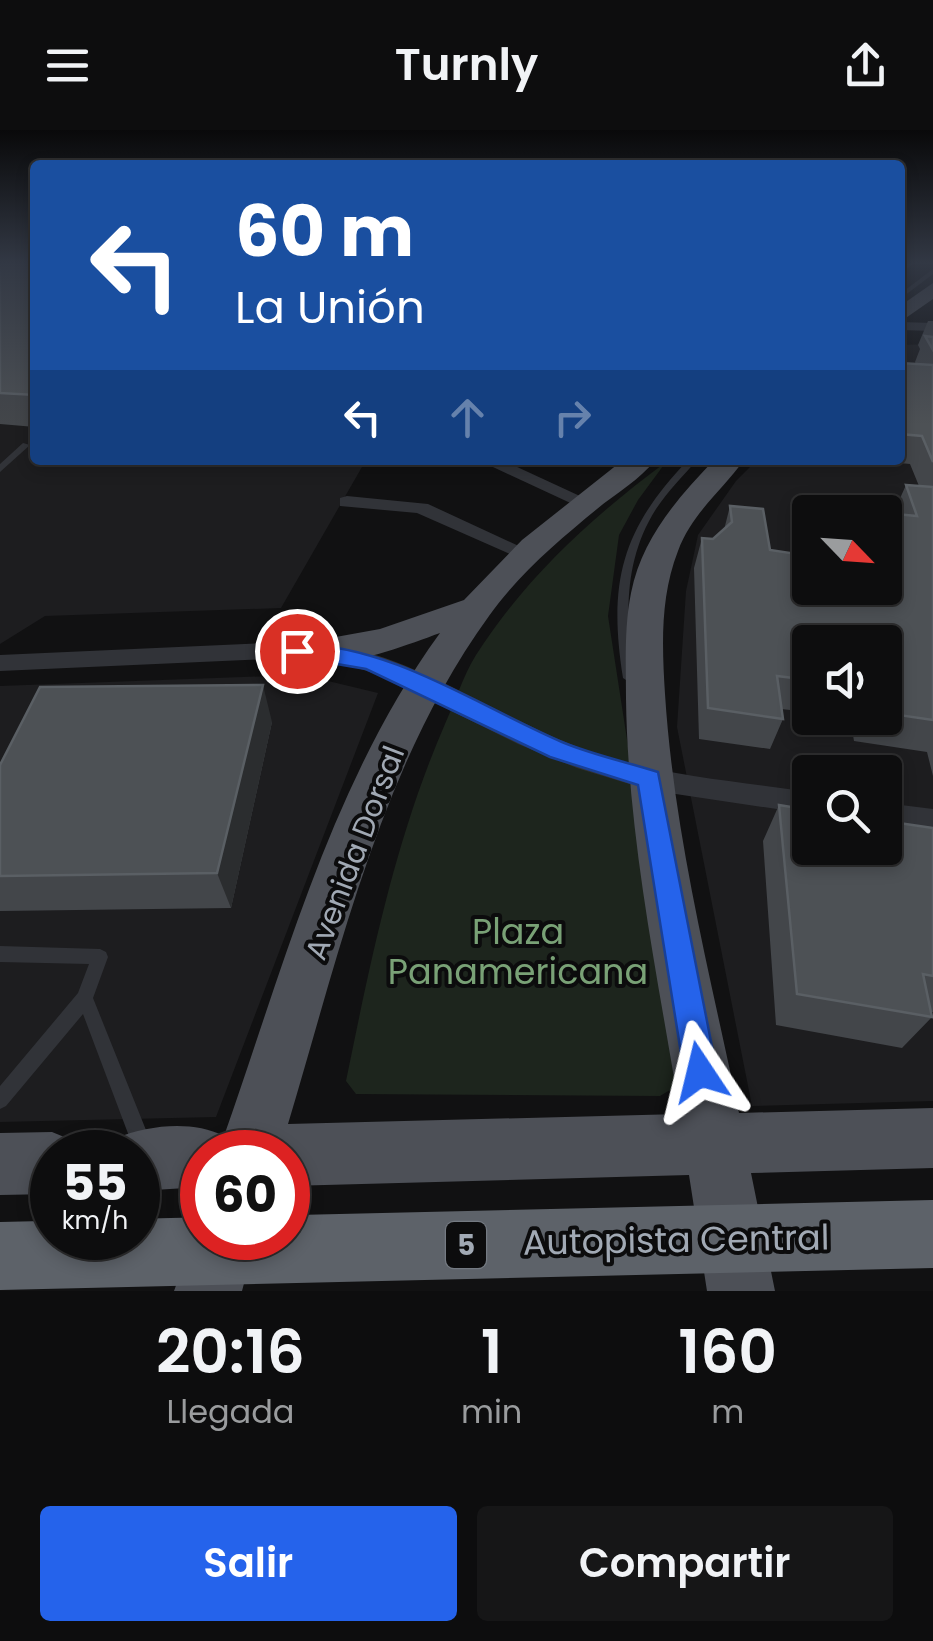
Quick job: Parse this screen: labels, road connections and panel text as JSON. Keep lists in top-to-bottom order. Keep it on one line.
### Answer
{"streets":{"highway":["Autopista Central","5"],"main road":["Avenida Dorsal"]},"parks":["Plaza Panamericana"],"north":"bottom right","page":{"header":"Turnly","turn":["60 m","La Unión"],"speed":"55 km/h","limit":"60","eta":["20:16","Llegada","1","min","160","m"],"buttons":["Salir","Compartir"]}}
